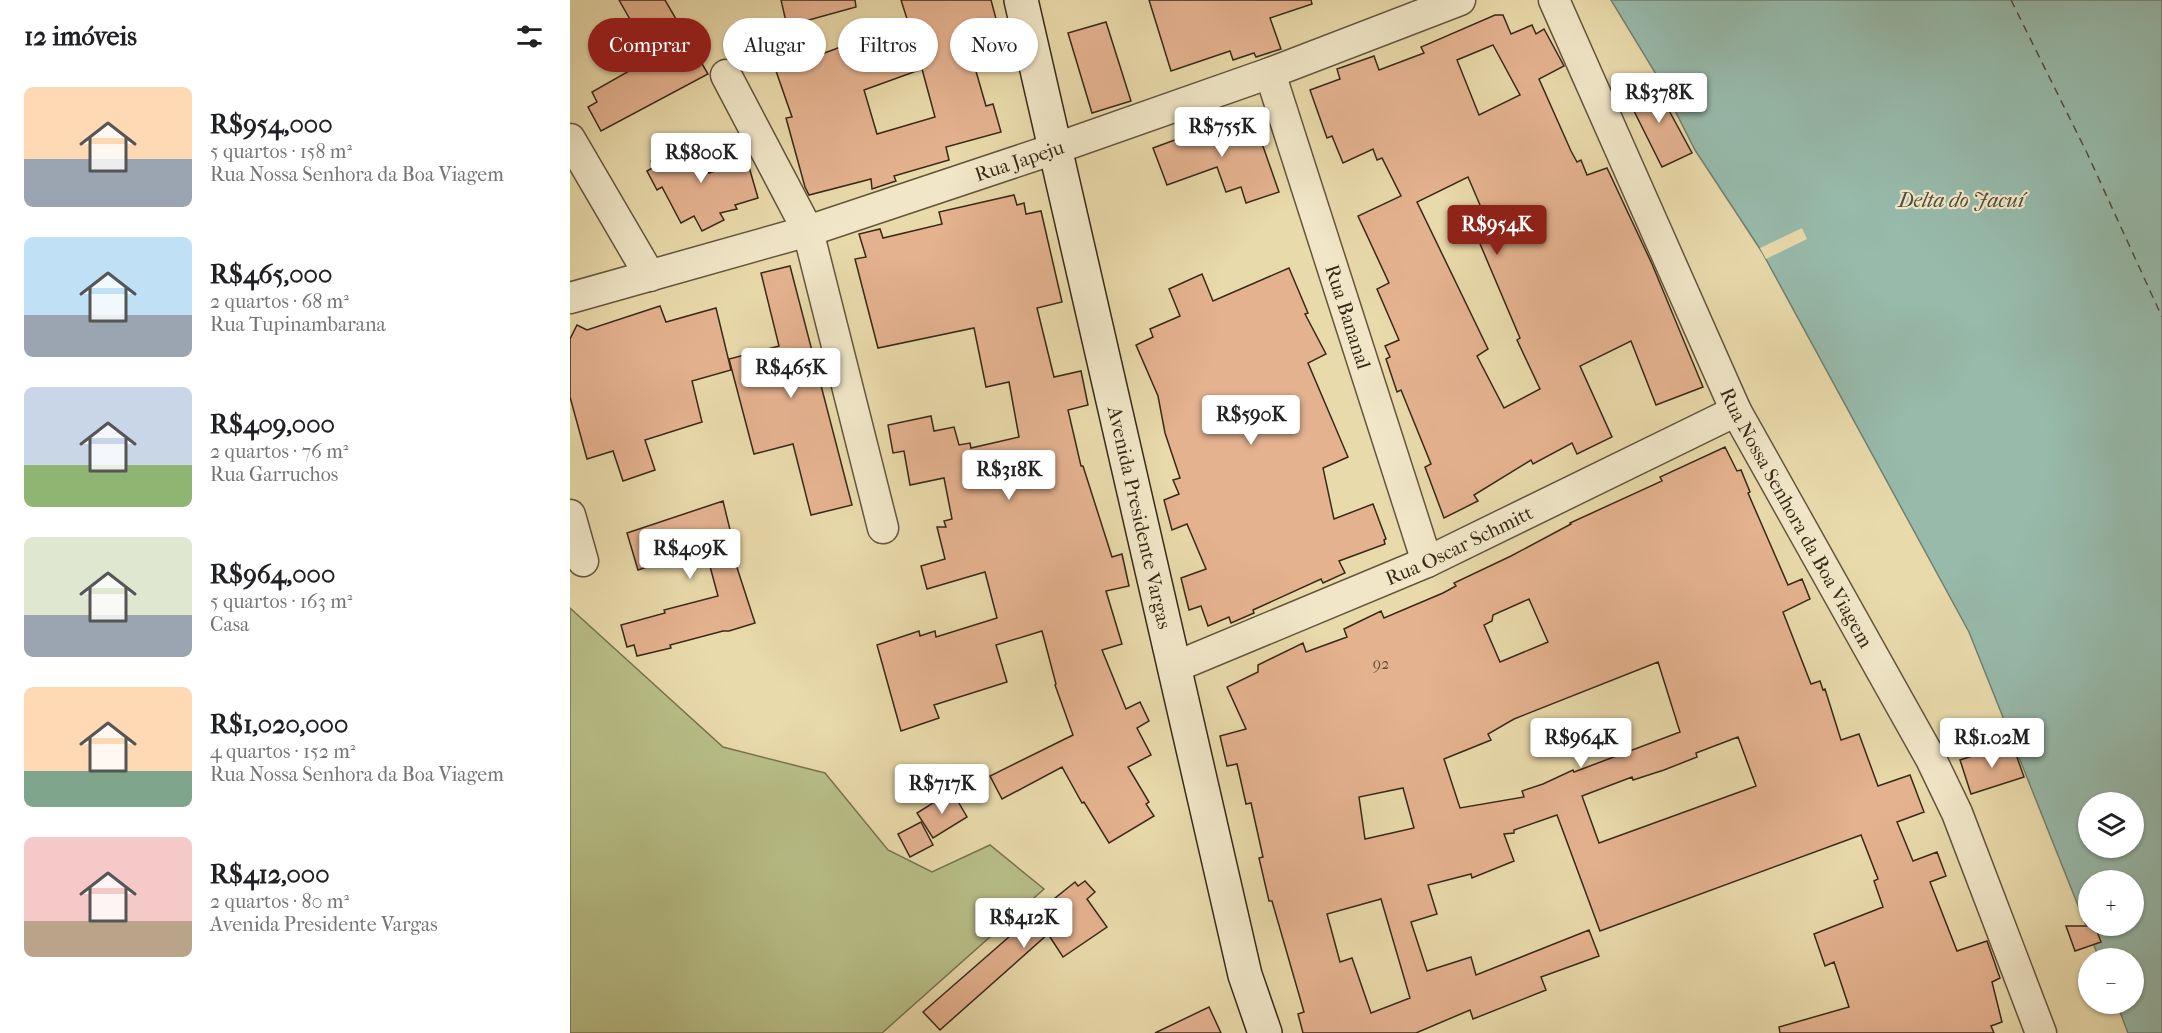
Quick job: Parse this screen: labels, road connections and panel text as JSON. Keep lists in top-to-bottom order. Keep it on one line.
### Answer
{"streets":{"street":["Rua Japeju","Rua Bananal","Avenida Presidente Vargas","Rua Nossa Senhora da Boa Viagem","Rua Oscar Schmitt"]},"crossings":[["Rua Japeju","Rua Bananal"],["Rua Japeju","Avenida Presidente Vargas"],["Rua Bananal","Rua Oscar Schmitt"],["Avenida Presidente Vargas","Rua Oscar Schmitt"],["Rua Nossa Senhora da Boa Viagem","Rua Oscar Schmitt"]],"water":["Delta do Jacuí"],"house_numbers":["92"],"page":{"heading":"12 imóveis","chip":["Comprar","Alugar","Filtros","Novo"],"list":[{"name":"R$954,000","note":"5 quartos · 158 m² · Rua Nossa Senhora da Boa Viagem"},{"name":"R$465,000","note":"2 quartos · 68 m² · Rua Tupinambarana"},{"name":"R$409,000","note":"2 quartos · 76 m² · Rua Garruchos"},{"name":"R$964,000","note":"5 quartos · 163 m² · Casa"},{"name":"R$1,020,000","note":"4 quartos · 152 m² · Rua Nossa Senhora da Boa Viagem"},{"name":"R$412,000","note":"2 quartos · 80 m² · Avenida Presidente Vargas"}],"price":["R$378K","R$755K","R$800K","R$954K","R$465K","R$590K","R$318K","R$409K","R$964K","R$1.02M","R$717K","R$412K"],"map_buttons":["+","−"]}}
